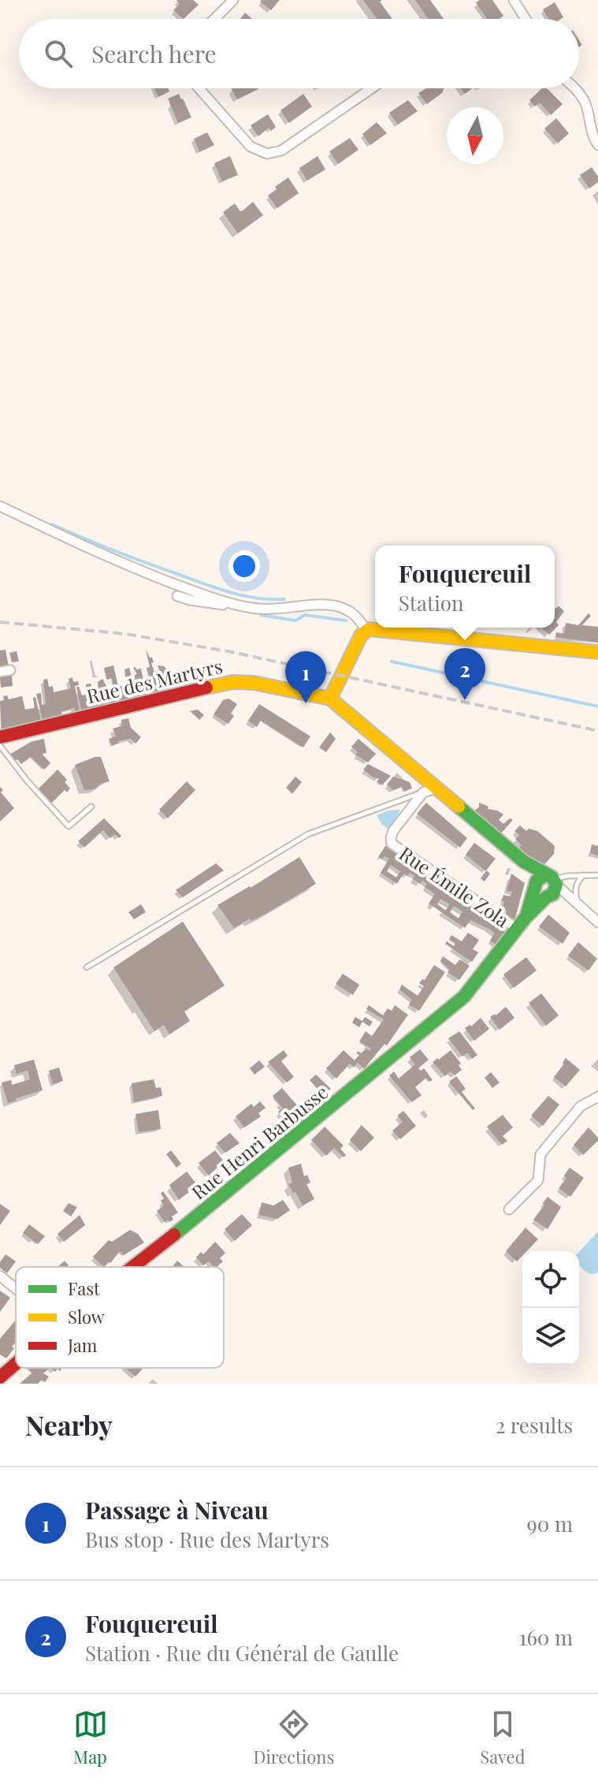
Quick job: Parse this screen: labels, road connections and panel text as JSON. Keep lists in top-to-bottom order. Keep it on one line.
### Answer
{"streets":{"street":["Rue des Martyrs","Rue Émile Zola","Rue Henri Barbusse"]},"crossings":[["Rue Émile Zola","Rue Henri Barbusse"]],"legend":["Fast","Slow","Jam"],"north":"bottom","page":{"search":"Search here","popup":["Fouquereuil","Station"],"pins":["2","1"],"heading":["Nearby","2 results"],"list":[{"mark":"1","name":"Passage à Niveau","note":"Bus stop · Rue des Martyrs","value":"90 m"},{"mark":"2","name":"Fouquereuil","note":"Station · Rue du Général de Gaulle","value":"160 m"}],"nav":["Map","Directions","Saved"]}}
